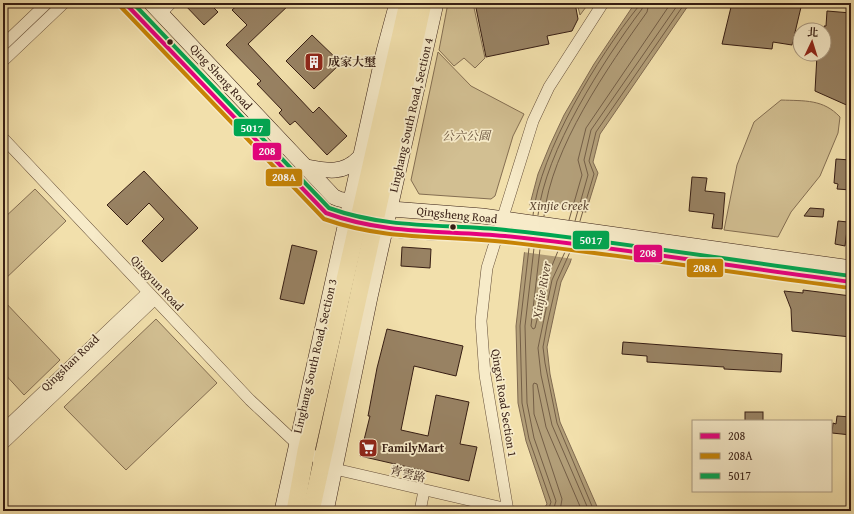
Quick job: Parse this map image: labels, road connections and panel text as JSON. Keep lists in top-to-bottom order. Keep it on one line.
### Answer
{"streets":{"main road":["Linghang South Road, Section 4","Linghang South Road, Section 3"],"street":["Qing Sheng Road","Qingsheng Road","Qingyun Road","Qingshan Road","Qingxi Road Section 1","青雲路"]},"crossings":[["Qing Sheng Road","Linghang South Road, Section 4"],["Qing Sheng Road","Qingsheng Road"],["Qing Sheng Road","Linghang South Road, Section 3"],["Linghang South Road, Section 4","Qingsheng Road"],["Linghang South Road, Section 4","Linghang South Road, Section 3"],["Qingsheng Road","Linghang South Road, Section 3"],["Qingsheng Road","Qingxi Road Section 1"],["Qingyun Road","Linghang South Road, Section 3"],["Qingyun Road","Qingshan Road"],["Qingyun Road","青雲路"],["Linghang South Road, Section 3","青雲路"],["Qingxi Road Section 1","青雲路"]],"water":["Xinjie Creek","Xinjie River"],"parks":["公六公園"],"places":{"building":["成家大璽"],"supermarket":["FamilyMart"]},"lines":["transit line 208","transit line 5017","transit line 208A"],"legend":["208","208A","5017"],"north":"top"}
